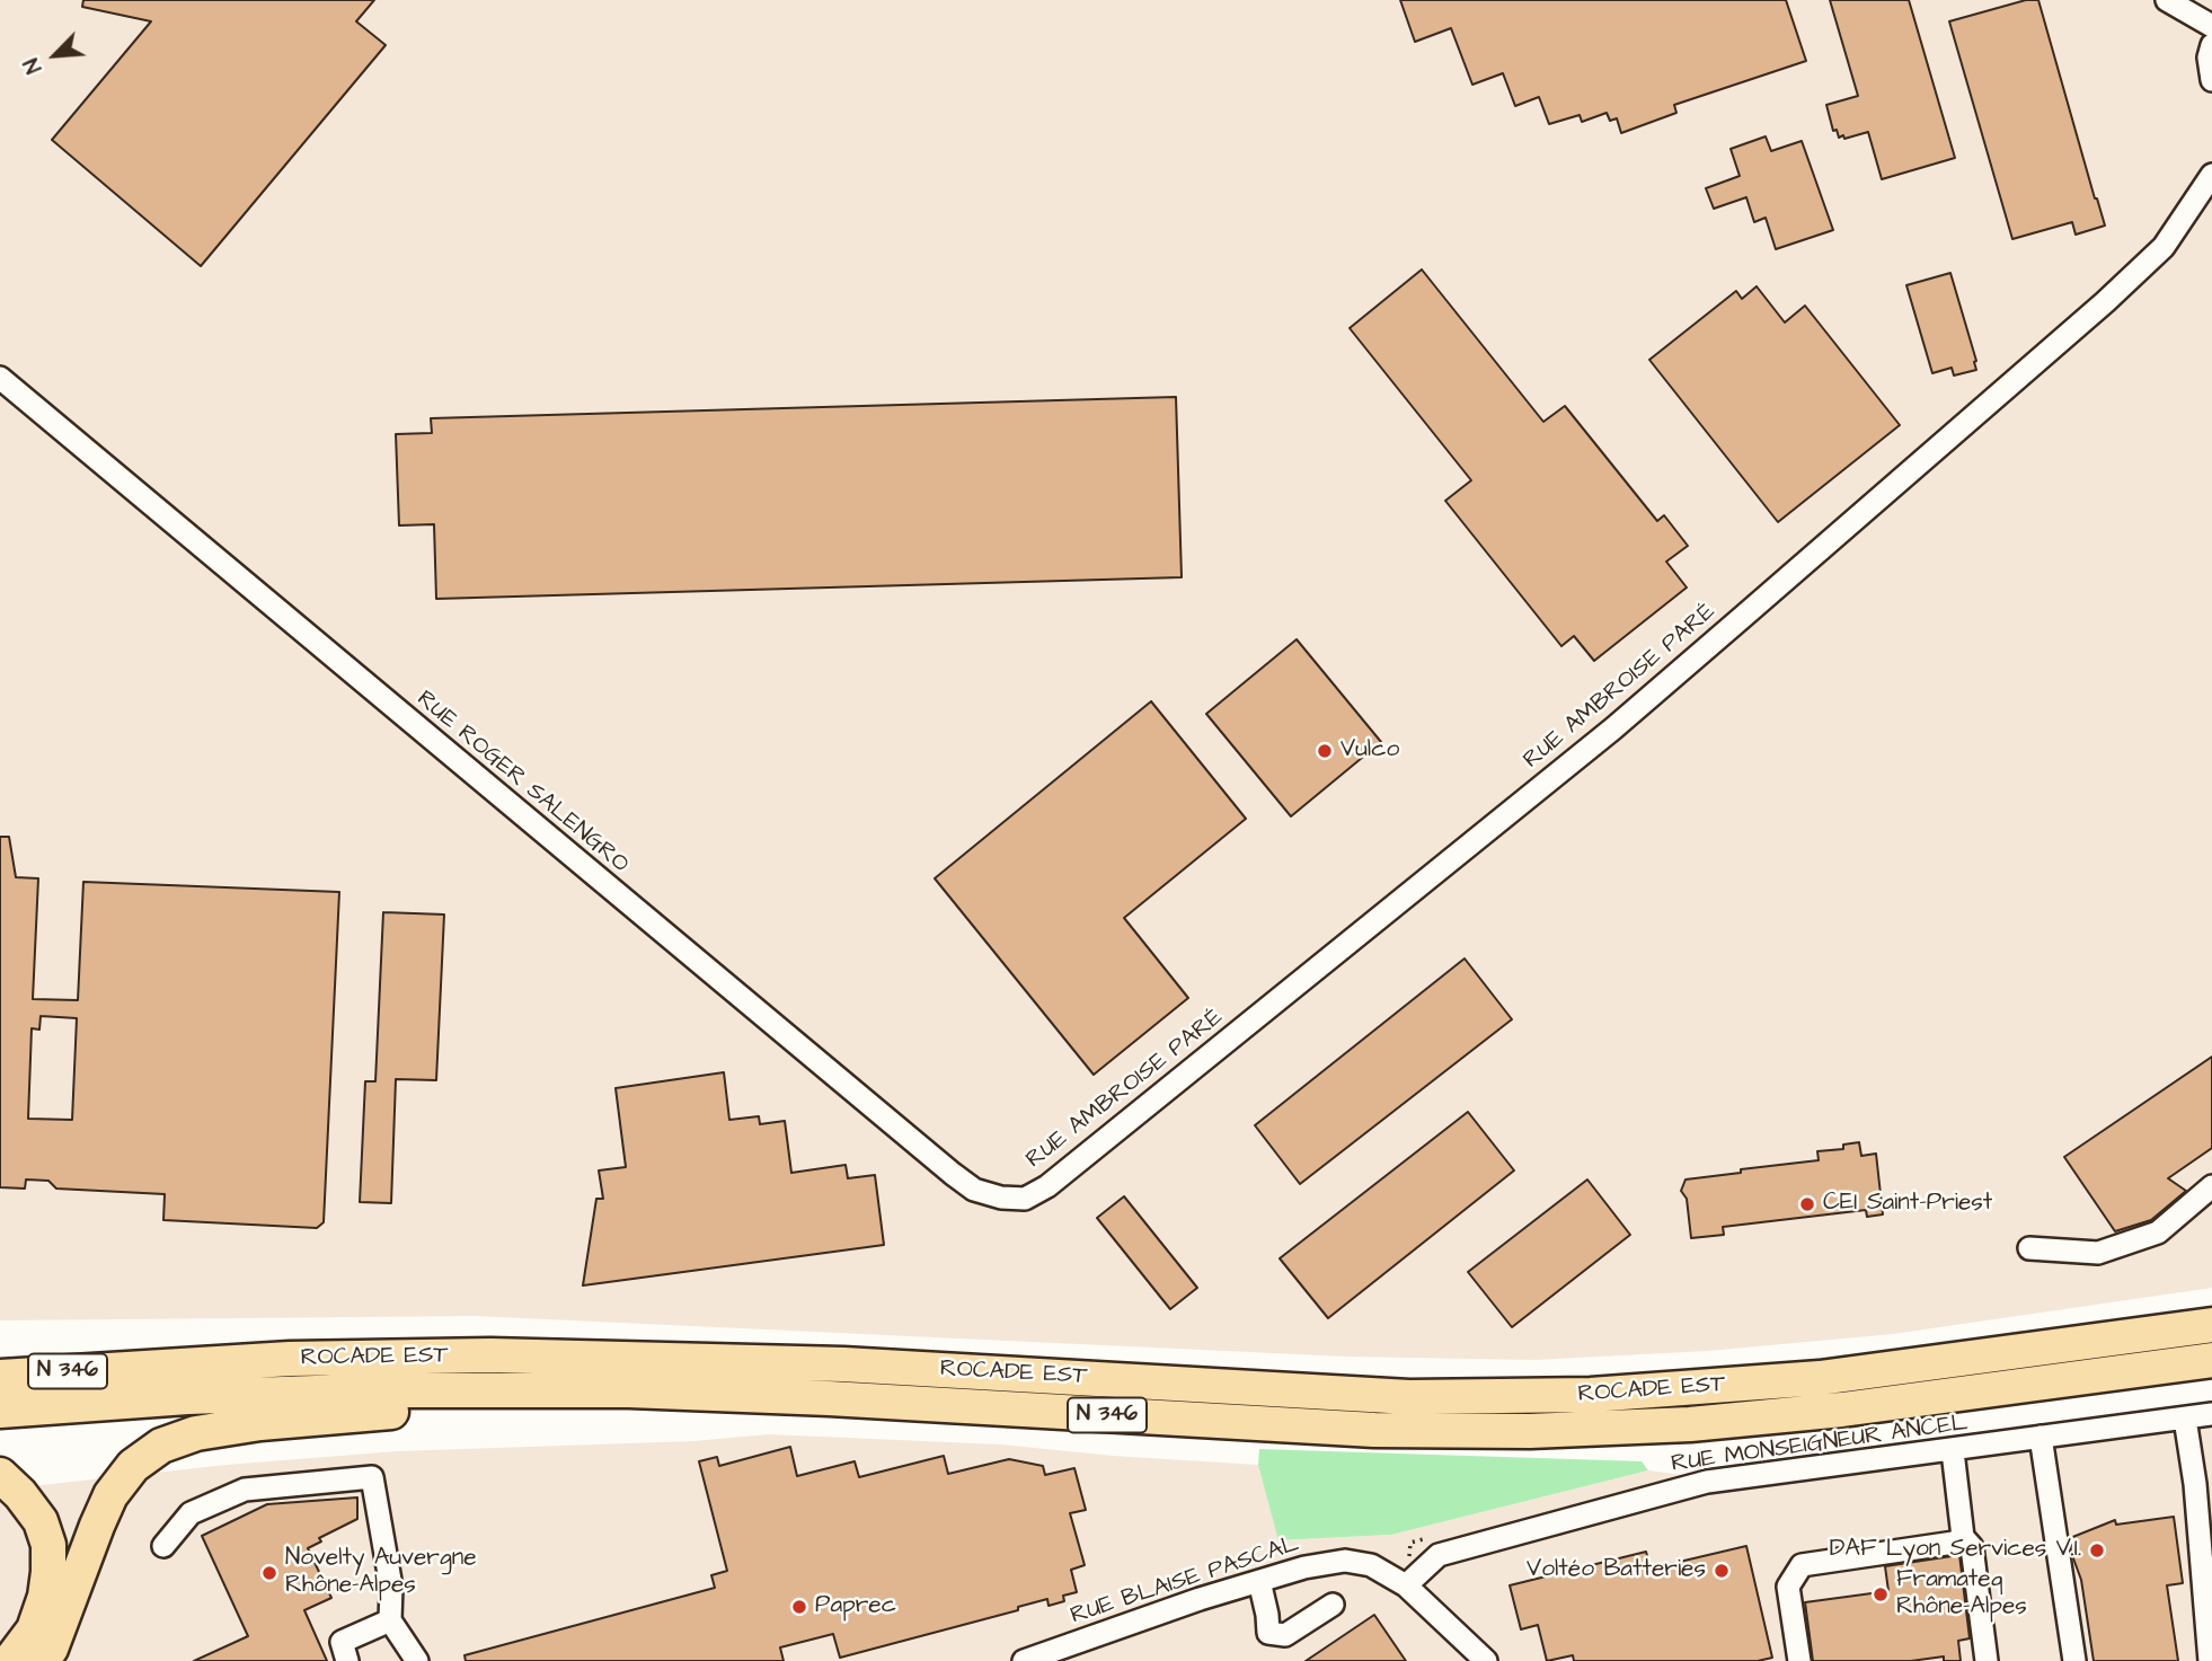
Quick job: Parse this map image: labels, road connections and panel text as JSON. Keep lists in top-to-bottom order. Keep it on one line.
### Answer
{"streets":{"highway":["ROCADE EST","N 346"],"street":["RUE AMBROISE PARÉ","RUE ROGER SALENGRO","RUE MONSEIGNEUR ANCEL","RUE BLAISE PASCAL"]},"crossings":[["RUE AMBROISE PARÉ","RUE ROGER SALENGRO"],["RUE MONSEIGNEUR ANCEL","RUE BLAISE PASCAL"]],"places":["Vulco","CEI Saint-Priest","DAF Lyon Services V.I.","Voltéo Batteries","Novelty Auvergne Rhône-Alpes","Framateq Rhône-Alpes","Paprec"],"north":"bottom left"}
